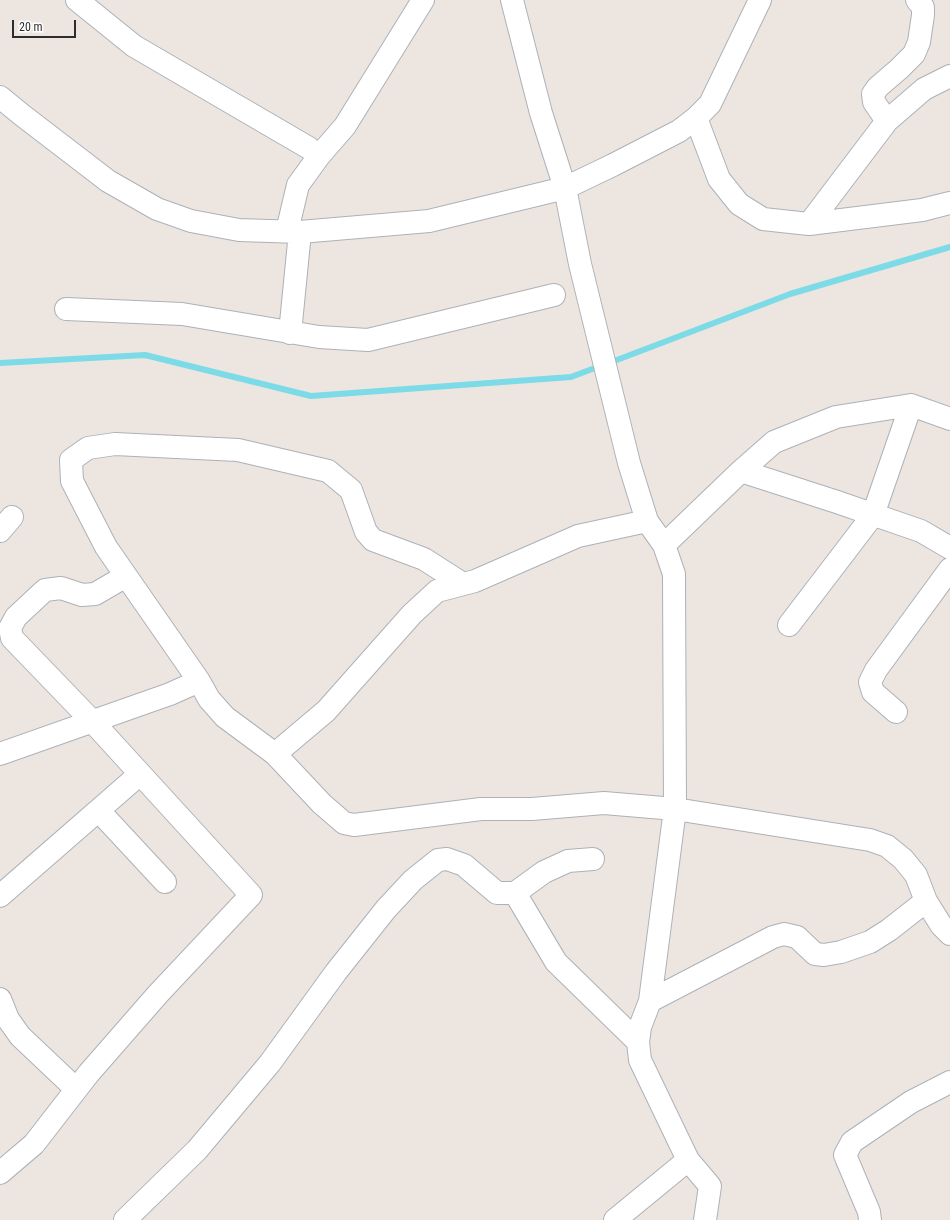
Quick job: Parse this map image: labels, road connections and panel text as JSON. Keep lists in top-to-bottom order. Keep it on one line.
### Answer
{"scale_bar":"20 m"}
